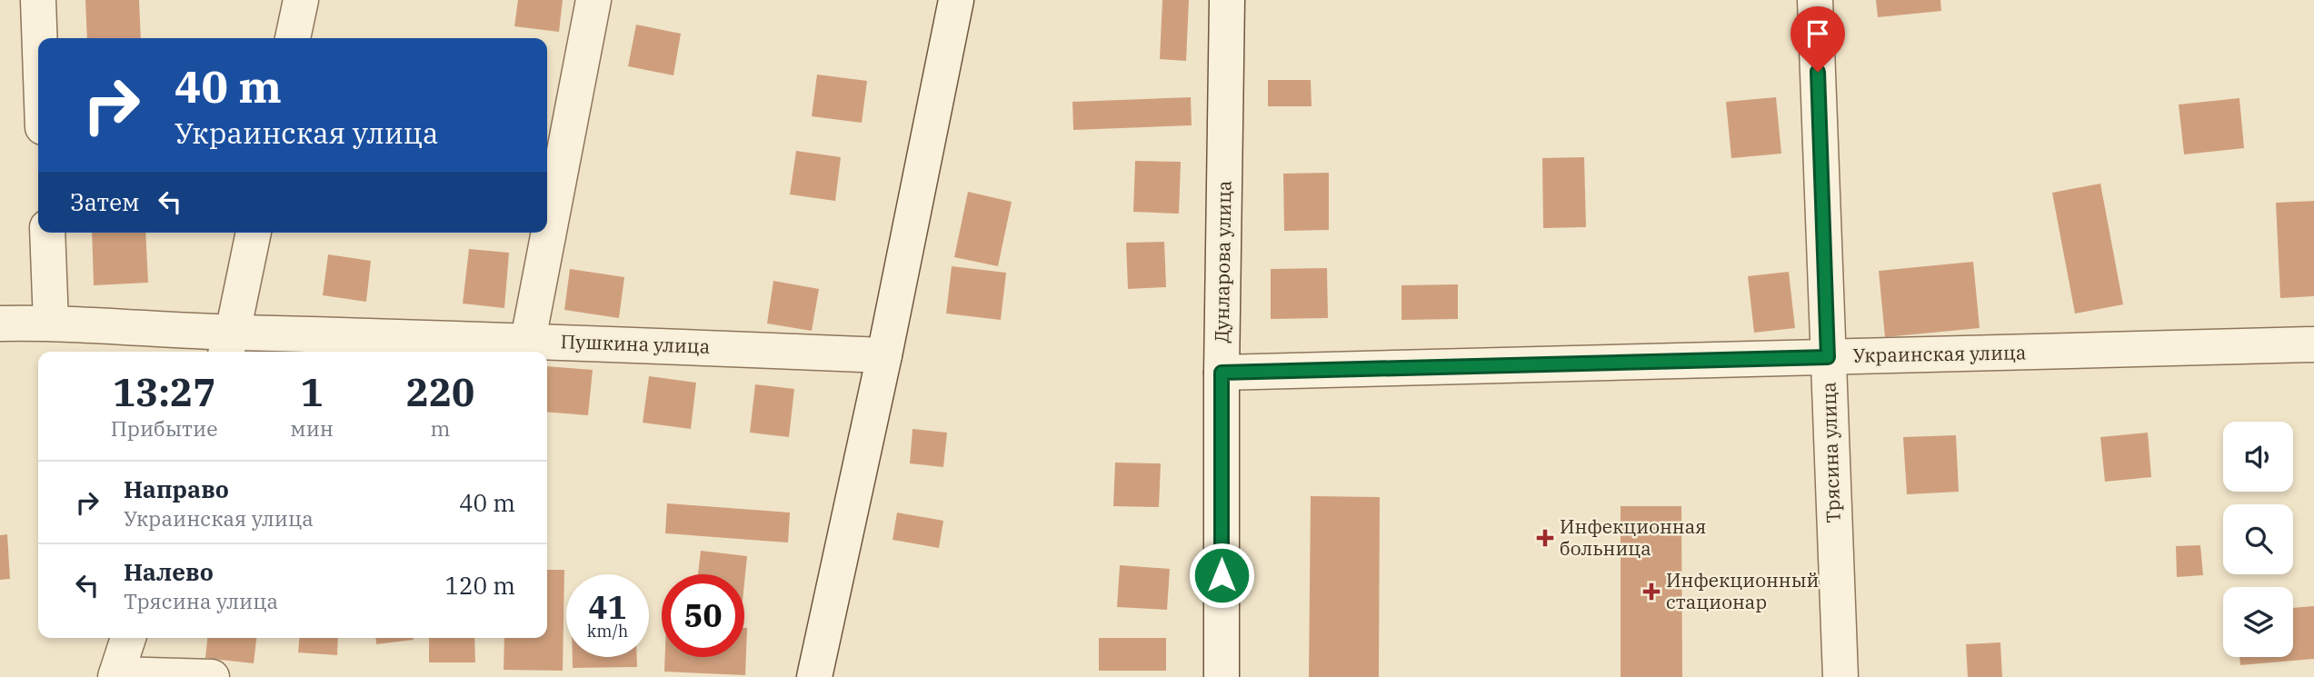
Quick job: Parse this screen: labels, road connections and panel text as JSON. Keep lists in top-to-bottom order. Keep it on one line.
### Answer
{"streets":{"street":["Дунларова улица","Пушкина улица","Украинская улица","Трясина улица"]},"crossings":[["Дунларова улица","Украинская улица"],["Украинская улица","Трясина улица"]],"places":{"health":["Инфекционная больница","Инфекционный стационар"]},"page":{"turn":["40 m","Украинская улица"],"then":"Затем","eta":["13:27","Прибытие","1","мин","220","m"],"list":[{"name":"Направо","note":"Украинская улица","value":"40 m"},{"name":"Налево","note":"Трясина улица","value":"120 m"}],"speed":"41 km/h","limit":"50"}}
